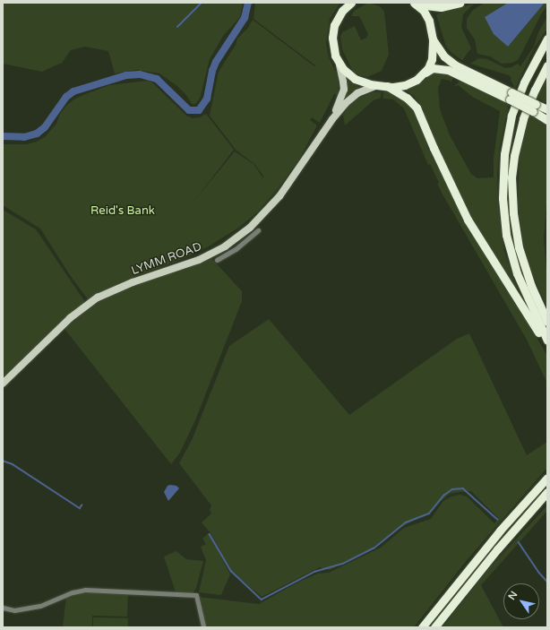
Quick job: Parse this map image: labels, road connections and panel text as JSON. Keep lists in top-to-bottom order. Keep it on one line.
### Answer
{"streets":{"main road":["LYMM ROAD"]},"parks":["Reid's Bank"],"north":"top left"}
